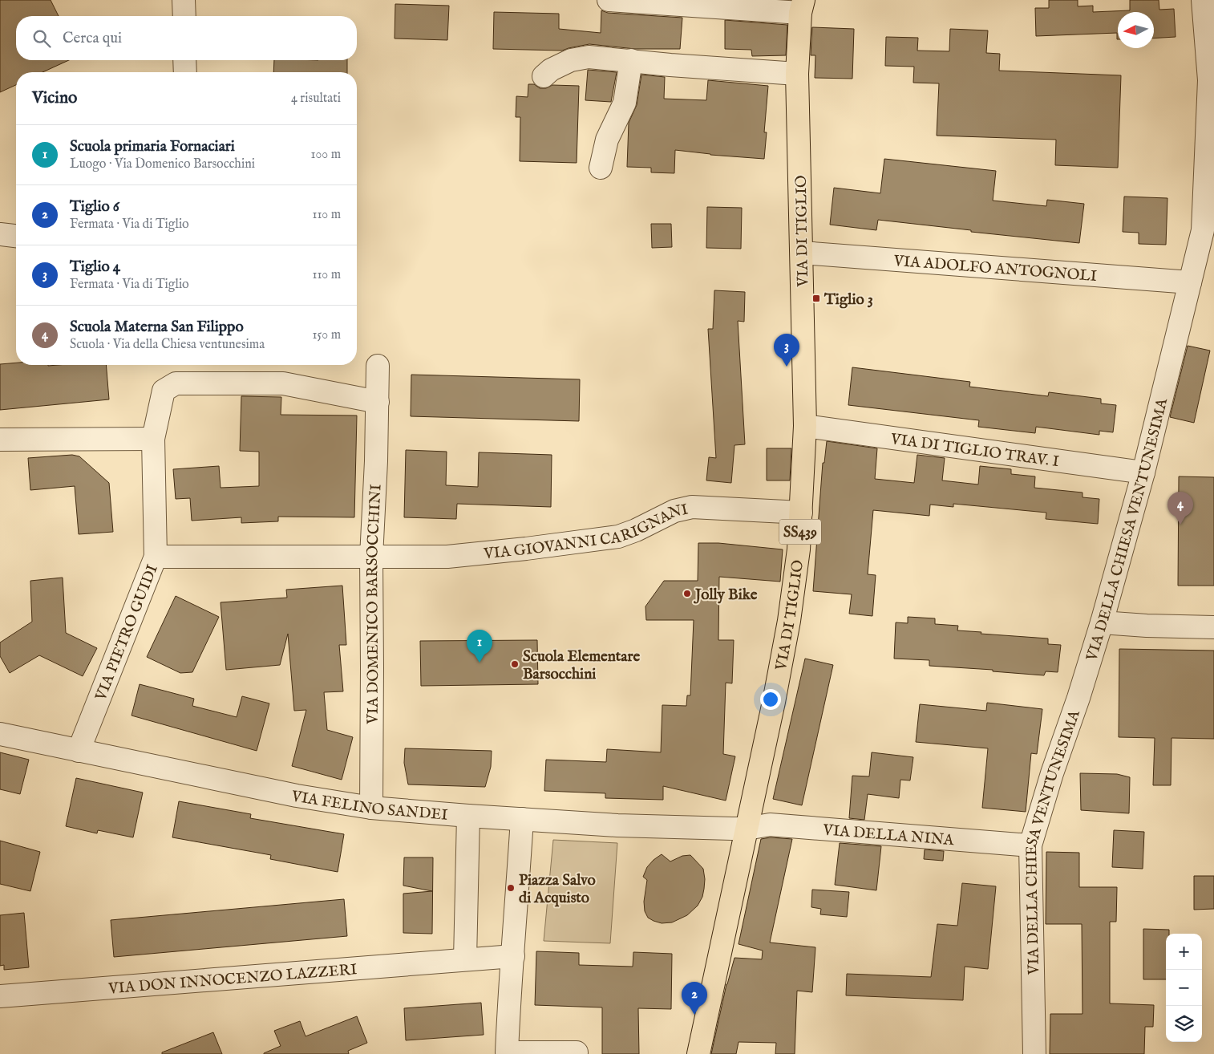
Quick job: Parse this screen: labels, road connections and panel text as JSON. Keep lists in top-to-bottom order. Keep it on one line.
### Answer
{"streets":{"main road":["VIA DI TIGLIO","SS439"],"street":["VIA ADOLFO ANTOGNOLI","VIA DI TIGLIO TRAV. I","VIA DELLA CHIESA VENTUNESIMA","VIA GIOVANNI CARIGNANI","VIA DOMENICO BARSOCCHINI","VIA PIETRO GUIDI","VIA FELINO SANDEI","VIA DELLA NINA","VIA DON INNOCENZO LAZZERI"]},"crossings":[["VIA DI TIGLIO","VIA ADOLFO ANTOGNOLI"],["VIA DI TIGLIO","VIA DI TIGLIO TRAV. I"],["VIA DI TIGLIO","VIA GIOVANNI CARIGNANI"],["VIA DI TIGLIO","VIA FELINO SANDEI"],["VIA DI TIGLIO","VIA DELLA NINA"],["VIA ADOLFO ANTOGNOLI","VIA DELLA CHIESA VENTUNESIMA"],["VIA DI TIGLIO TRAV. I","VIA DELLA CHIESA VENTUNESIMA"],["VIA DELLA CHIESA VENTUNESIMA","VIA DELLA NINA"],["VIA GIOVANNI CARIGNANI","VIA DOMENICO BARSOCCHINI"],["VIA GIOVANNI CARIGNANI","VIA PIETRO GUIDI"],["VIA DOMENICO BARSOCCHINI","VIA FELINO SANDEI"],["VIA PIETRO GUIDI","VIA FELINO SANDEI"],["VIA FELINO SANDEI","VIA DELLA NINA"]],"places":{"transit":["Tiglio 3"],"other":["Jolly Bike","Scuola Elementare Barsocchini","Piazza Salvo di Acquisto"]},"north":"left","page":{"search":"Cerca qui","heading":["Vicino","4 risultati"],"list":[{"mark":"1","name":"Scuola primaria Fornaciari","note":"Luogo · Via Domenico Barsocchini","value":"100 m"},{"mark":"2","name":"Tiglio 6","note":"Fermata · Via di Tiglio","value":"110 m"},{"mark":"3","name":"Tiglio 4","note":"Fermata · Via di Tiglio","value":"110 m"},{"mark":"4","name":"Scuola Materna San Filippo","note":"Scuola · Via della Chiesa ventunesima","value":"150 m"}],"pins":["3","4","1","2"],"map_buttons":["+","−"]}}
